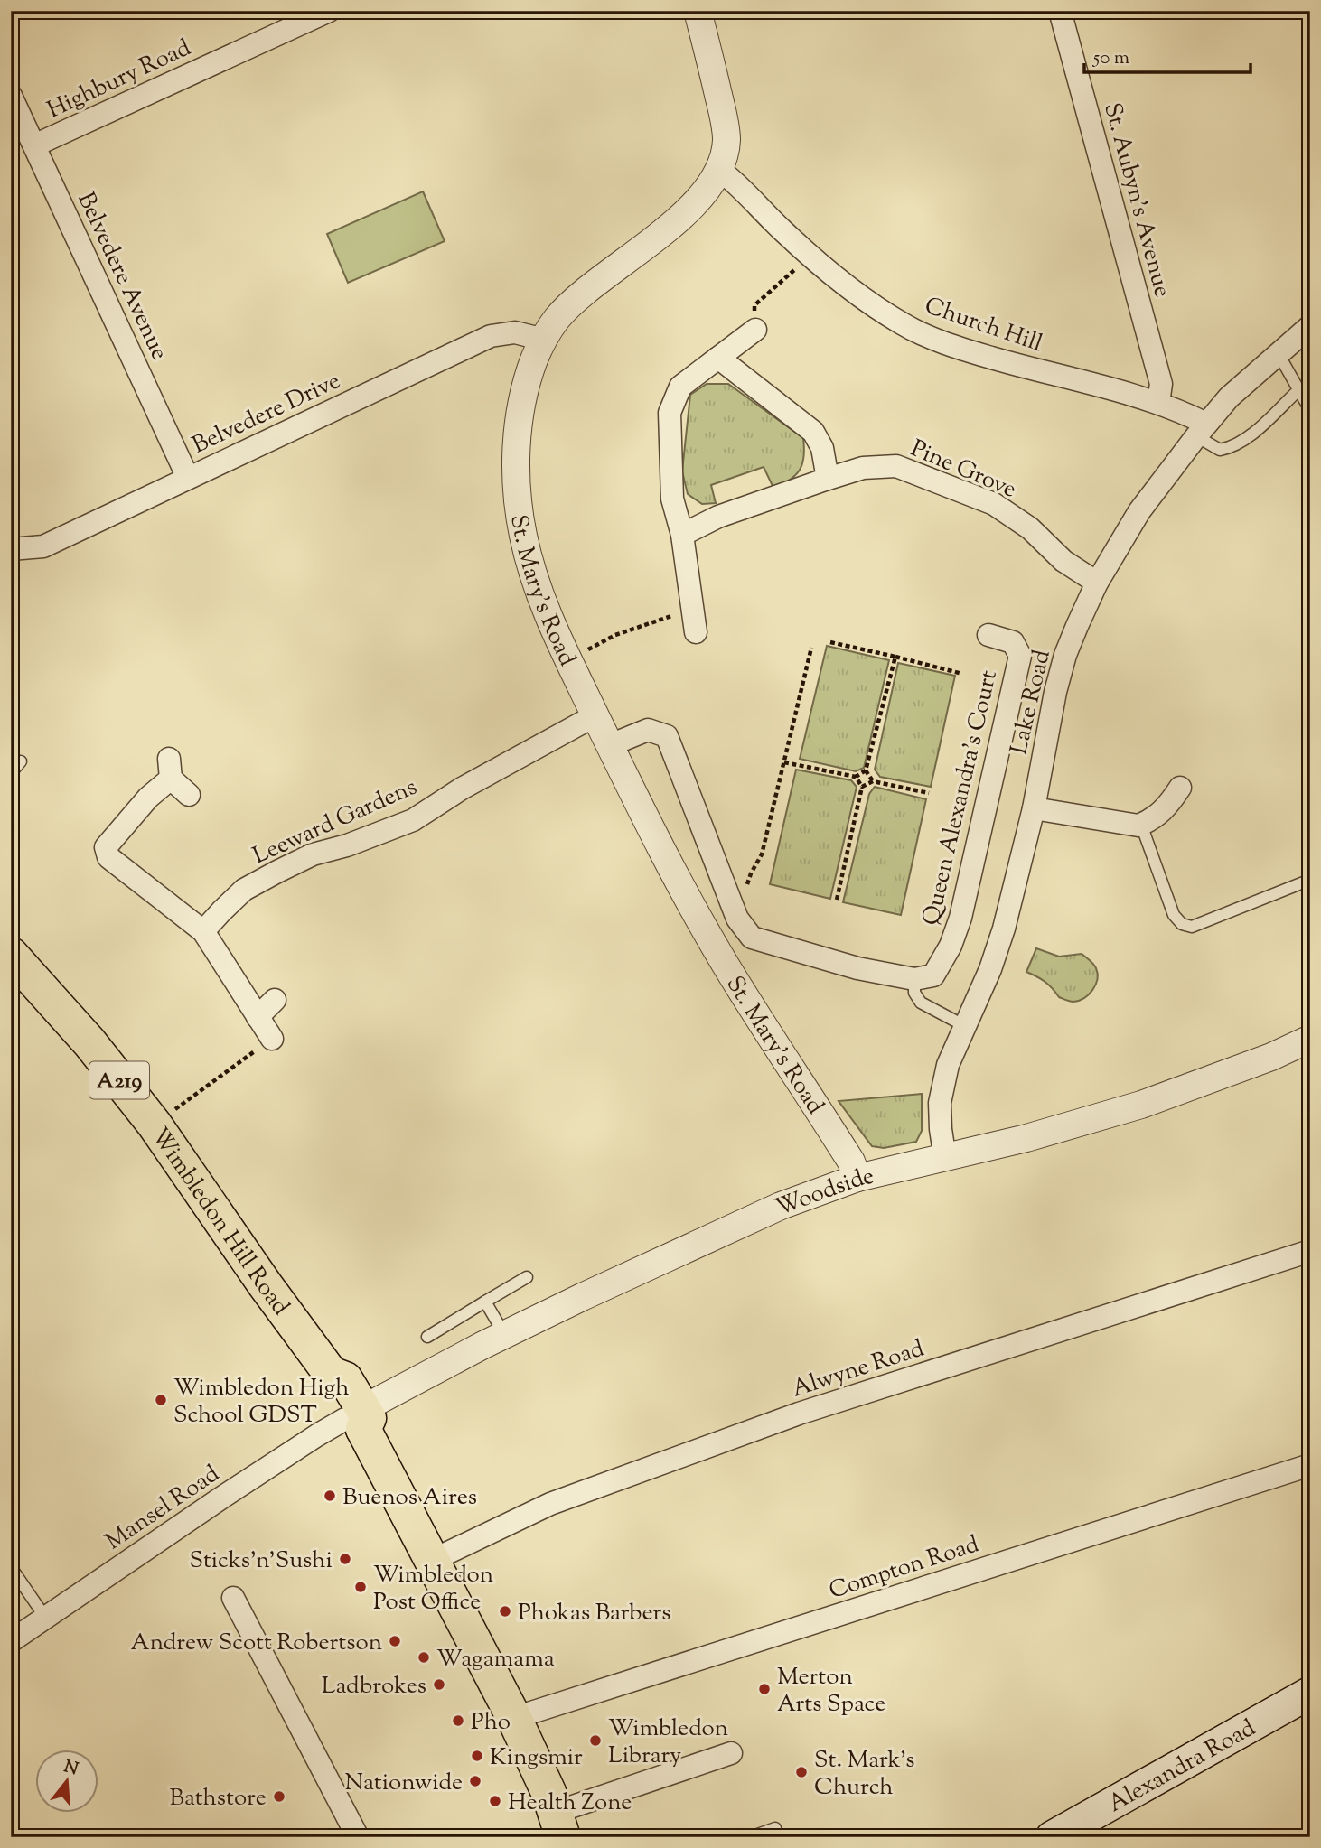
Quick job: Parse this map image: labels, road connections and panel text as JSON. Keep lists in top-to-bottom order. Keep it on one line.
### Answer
{"streets":{"main road":["A219","Wimbledon Hill Road","Alexandra Road"],"street":["Highbury Road","St. Aubyn's Avenue","Belvedere Avenue","Church Hill","Belvedere Drive","Pine Grove","St. Mary's Road","Lake Road","Queen Alexandra's Court","Leeward Gardens","Woodside","Alwyne Road","Mansel Road","Compton Road"]},"crossings":[["Highbury Road","Belvedere Avenue"],["St. Aubyn's Avenue","Church Hill"],["Belvedere Avenue","Belvedere Drive"],["Church Hill","St. Mary's Road"],["Church Hill","Lake Road"],["Belvedere Drive","St. Mary's Road"],["Pine Grove","Lake Road"],["St. Mary's Road","Leeward Gardens"],["St. Mary's Road","Woodside"],["Lake Road","Woodside"],["Woodside","Wimbledon Hill Road"],["Woodside","Mansel Road"],["Wimbledon Hill Road","Alwyne Road"],["Wimbledon Hill Road","Mansel Road"],["Wimbledon Hill Road","Compton Road"]],"places":["Wimbledon High School GDST","Buenos Aires","Sticks'n'Sushi","Wimbledon Post Office","Phokas Barbers","Andrew Scott Robertson","Wagamama","Ladbrokes","Merton Arts Space","Pho","Wimbledon Library","Kingsmir","St. Mark's Church","Nationwide","Bathstore","Health Zone"],"scale_bar":"50 m","north":"top"}
